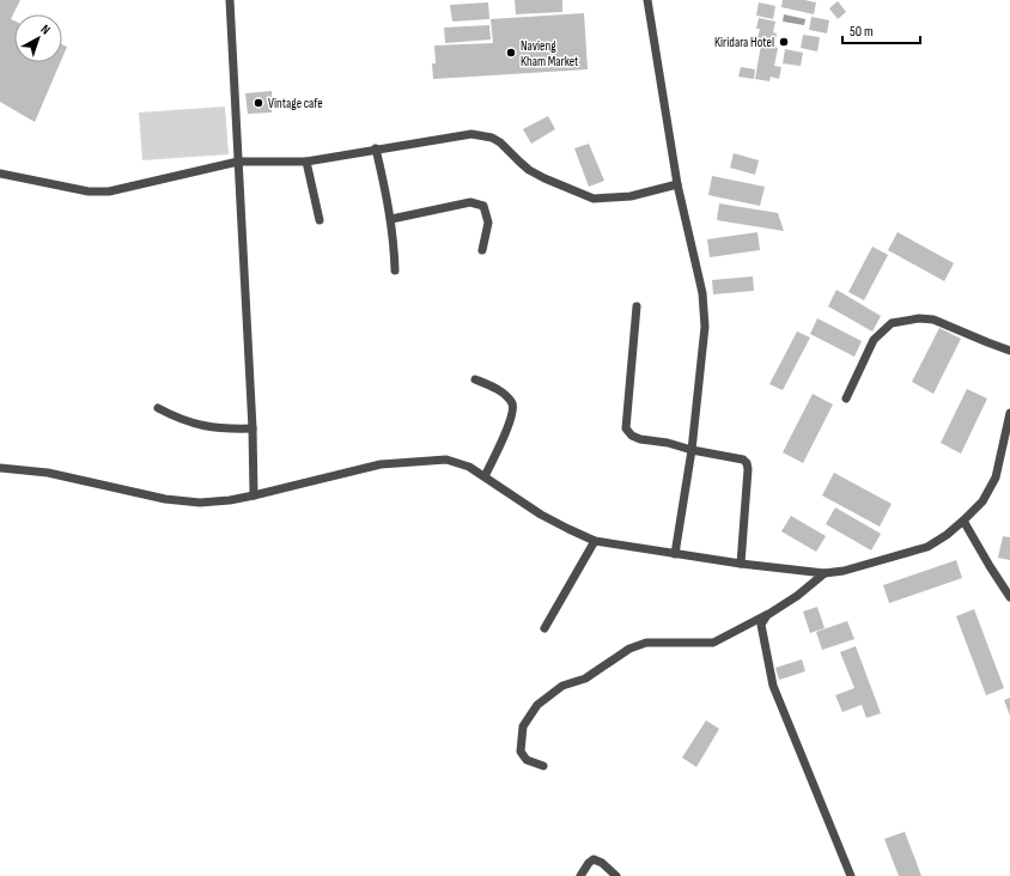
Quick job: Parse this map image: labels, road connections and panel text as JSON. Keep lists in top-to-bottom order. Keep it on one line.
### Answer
{"places":["Kiridara Hotel","Navieng Kham Market","Vintage cafe"],"scale_bar":"50 m","north":"top right"}
